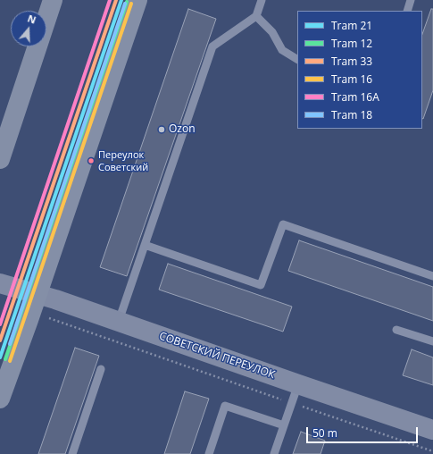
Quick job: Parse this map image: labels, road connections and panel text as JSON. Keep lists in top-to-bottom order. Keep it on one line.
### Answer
{"streets":{"street":["СОВЕТСКИЙ ПЕРЕУЛОК"]},"places":["Ozon","Переулок Советский"],"lines":["tram line 21","tram line 33","tram line 16А","tram line 12","tram line 16","tram line 18"],"legend":["Tram 21","Tram 12","Tram 33","Tram 16","Tram 16А","Tram 18"],"scale_bar":"50 m","north":"top"}
